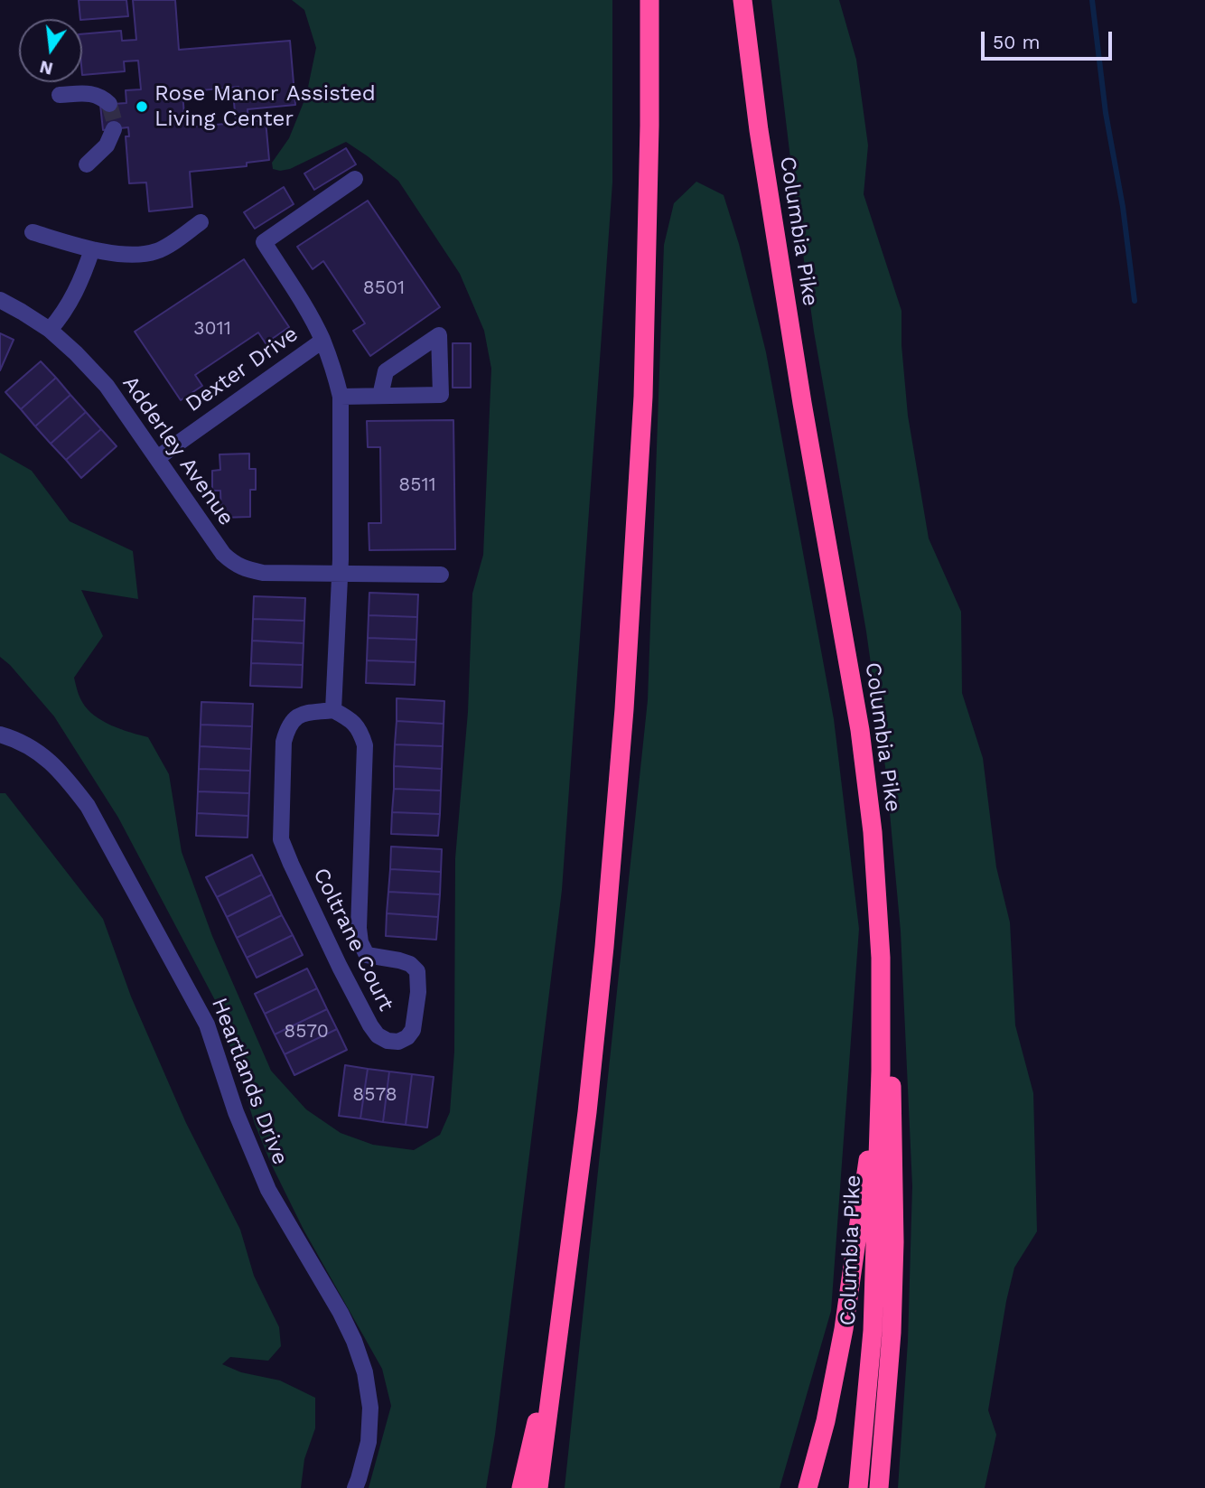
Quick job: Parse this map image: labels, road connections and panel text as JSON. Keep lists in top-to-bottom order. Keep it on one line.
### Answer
{"streets":{"highway":["Columbia Pike"],"street":["Dexter Drive","Adderley Avenue","Coltrane Court","Heartlands Drive"]},"crossings":[["Dexter Drive","Adderley Avenue"]],"places":["Rose Manor Assisted Living Center"],"house_numbers":["8501","3011","8511","8570","8578"],"scale_bar":"50 m","north":"bottom"}
